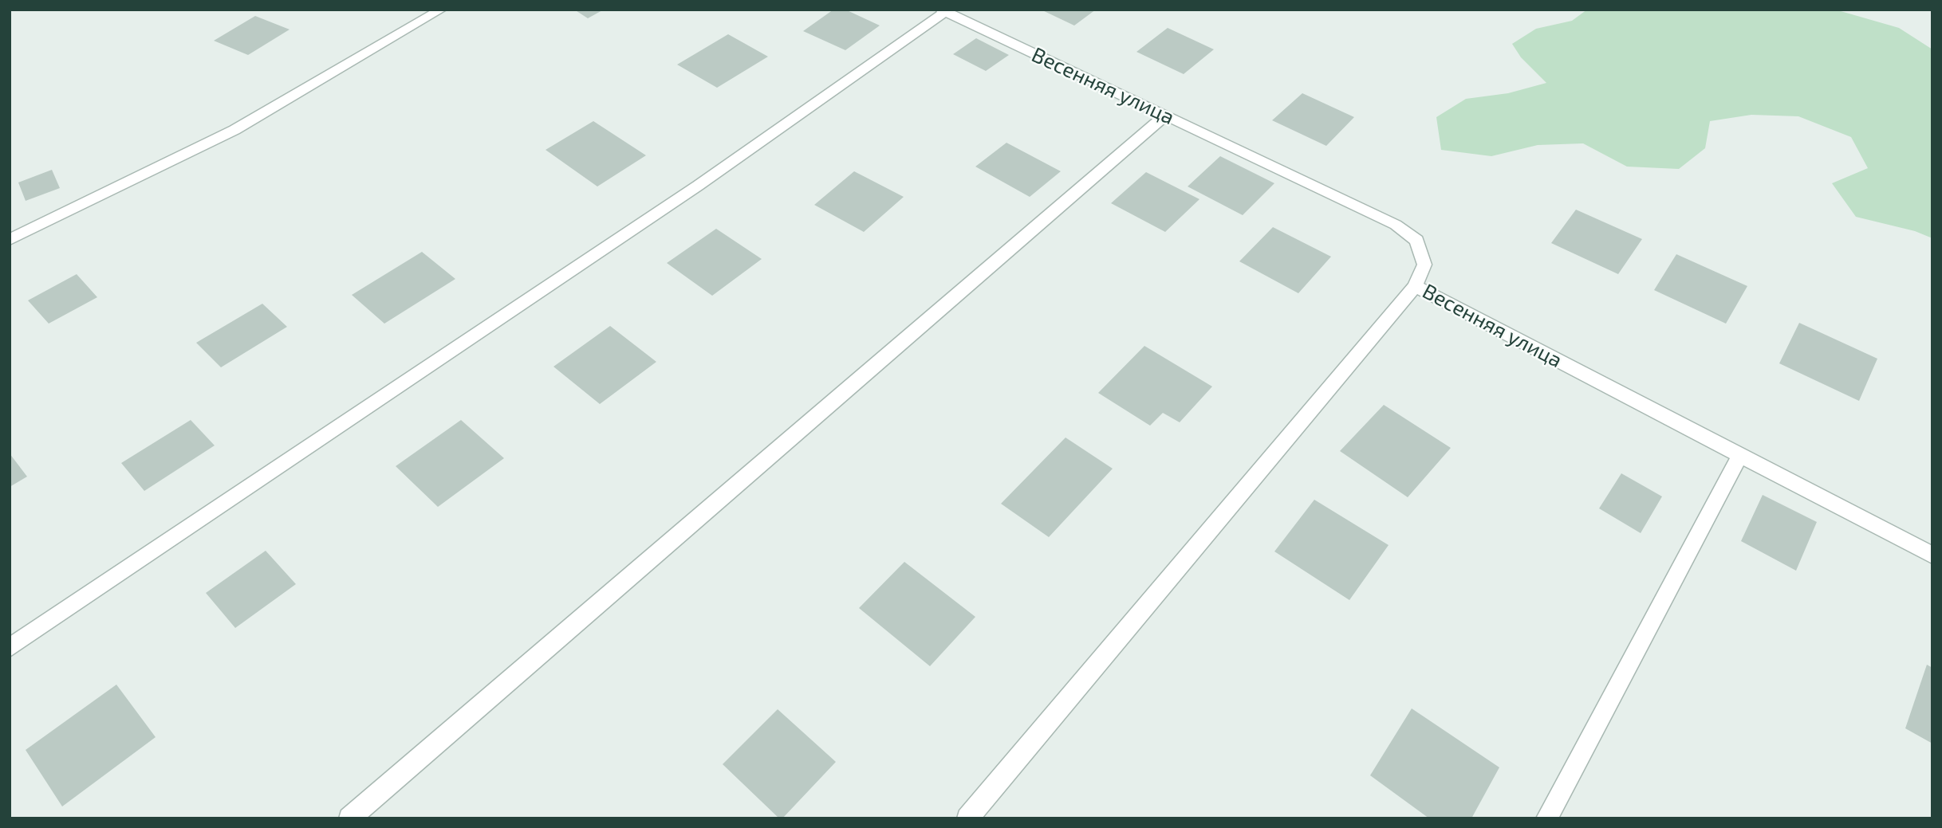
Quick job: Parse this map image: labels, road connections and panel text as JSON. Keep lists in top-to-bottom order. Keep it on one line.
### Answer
{"streets":{"street":["Весенняя улица"]}}
